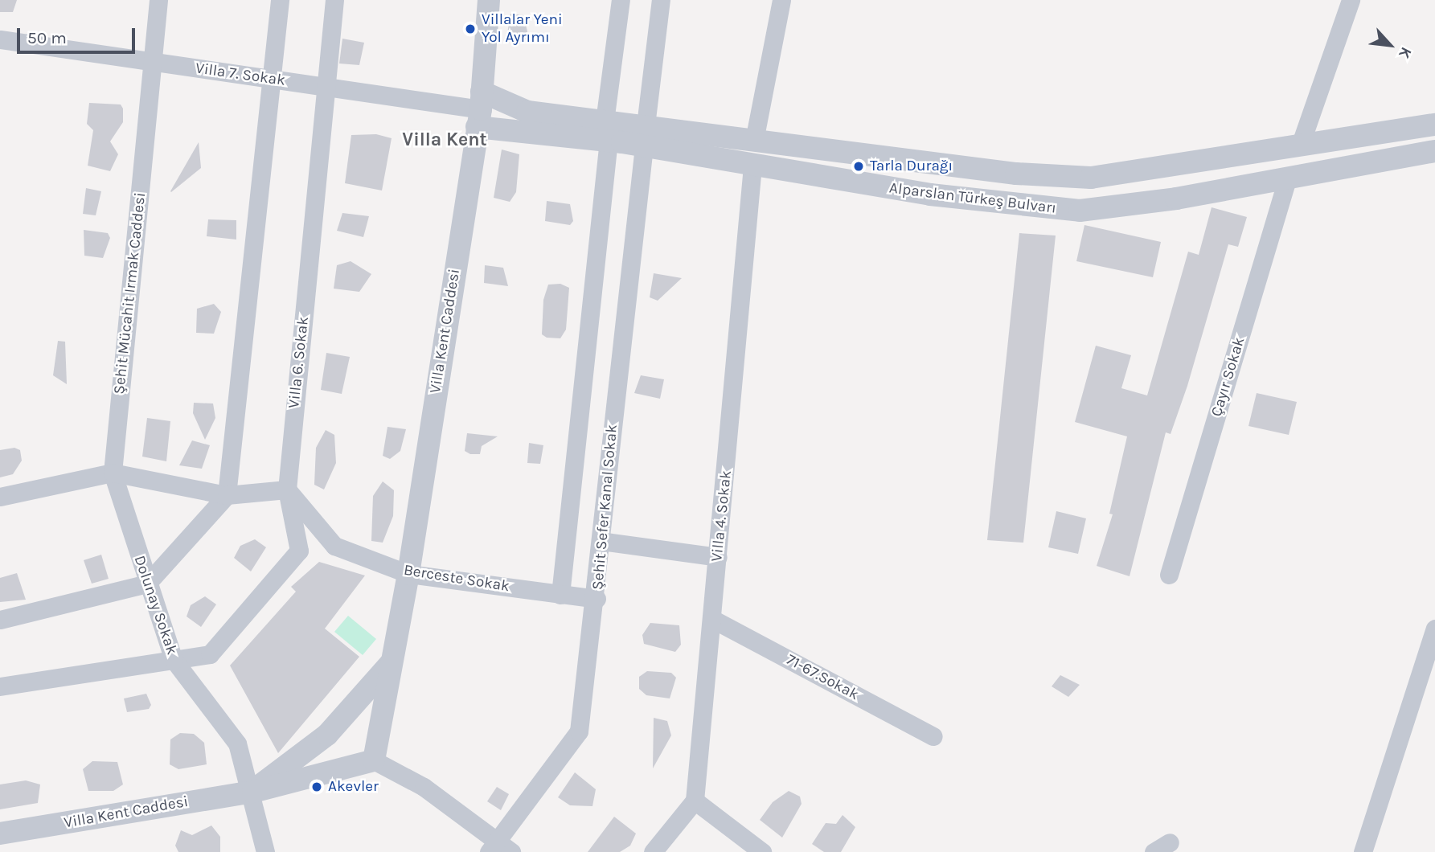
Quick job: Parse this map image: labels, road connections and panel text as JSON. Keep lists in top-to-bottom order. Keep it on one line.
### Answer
{"streets":{"street":["Villa 7. Sokak","Alparslan Türkeş Bulvarı","Şehit Mücahit Irmak Caddesi","Villa Kent Caddesi","Villa 6. Sokak","Çayır Sokak","Şehit Sefer Kanal Sokak","Villa 4. Sokak","Berceste Sokak","Dolunay Sokak","71-67.Sokak"]},"crossings":[["Villa 7. Sokak","Alparslan Türkeş Bulvarı"],["Villa 7. Sokak","Şehit Mücahit Irmak Caddesi"],["Villa 7. Sokak","Villa Kent Caddesi"],["Villa 7. Sokak","Villa 6. Sokak"],["Alparslan Türkeş Bulvarı","Villa Kent Caddesi"],["Alparslan Türkeş Bulvarı","Çayır Sokak"],["Alparslan Türkeş Bulvarı","Şehit Sefer Kanal Sokak"],["Alparslan Türkeş Bulvarı","Villa 4. Sokak"],["Şehit Mücahit Irmak Caddesi","Dolunay Sokak"],["Villa Kent Caddesi","Berceste Sokak"],["Villa Kent Caddesi","Dolunay Sokak"],["Villa 6. Sokak","Berceste Sokak"],["Villa 6. Sokak","Dolunay Sokak"],["Şehit Sefer Kanal Sokak","Berceste Sokak"],["Villa 4. Sokak","71-67.Sokak"]],"districts":["Villa Kent"],"places":["Villalar Yeni Yol Ayrımı","Tarla Durağı","Akevler"],"scale_bar":"50 m","north":"bottom right"}
